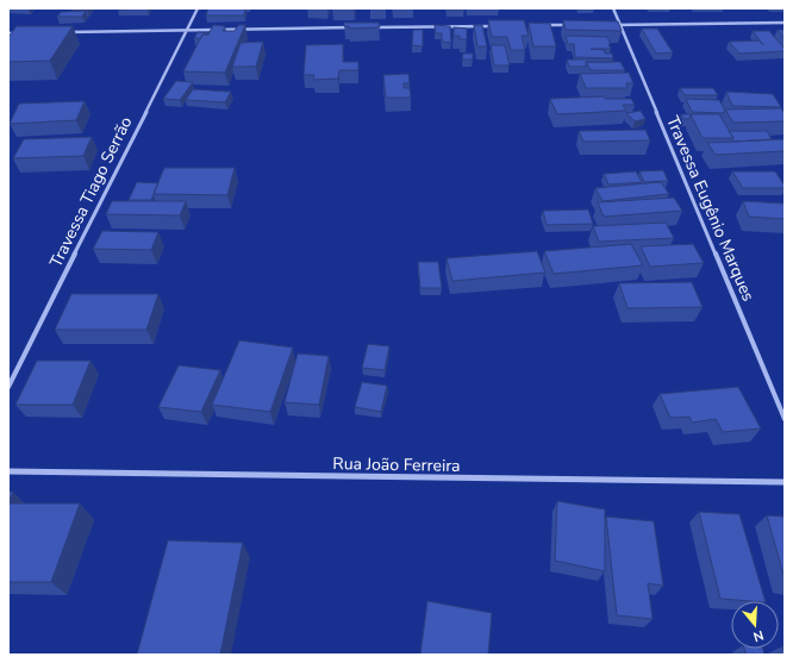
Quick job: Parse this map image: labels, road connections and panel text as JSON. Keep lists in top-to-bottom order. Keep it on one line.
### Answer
{"streets":{"street":["Travessa Tiago Serrão","Travessa Eugênio Marques","Rua João Ferreira"]},"north":"bottom"}
